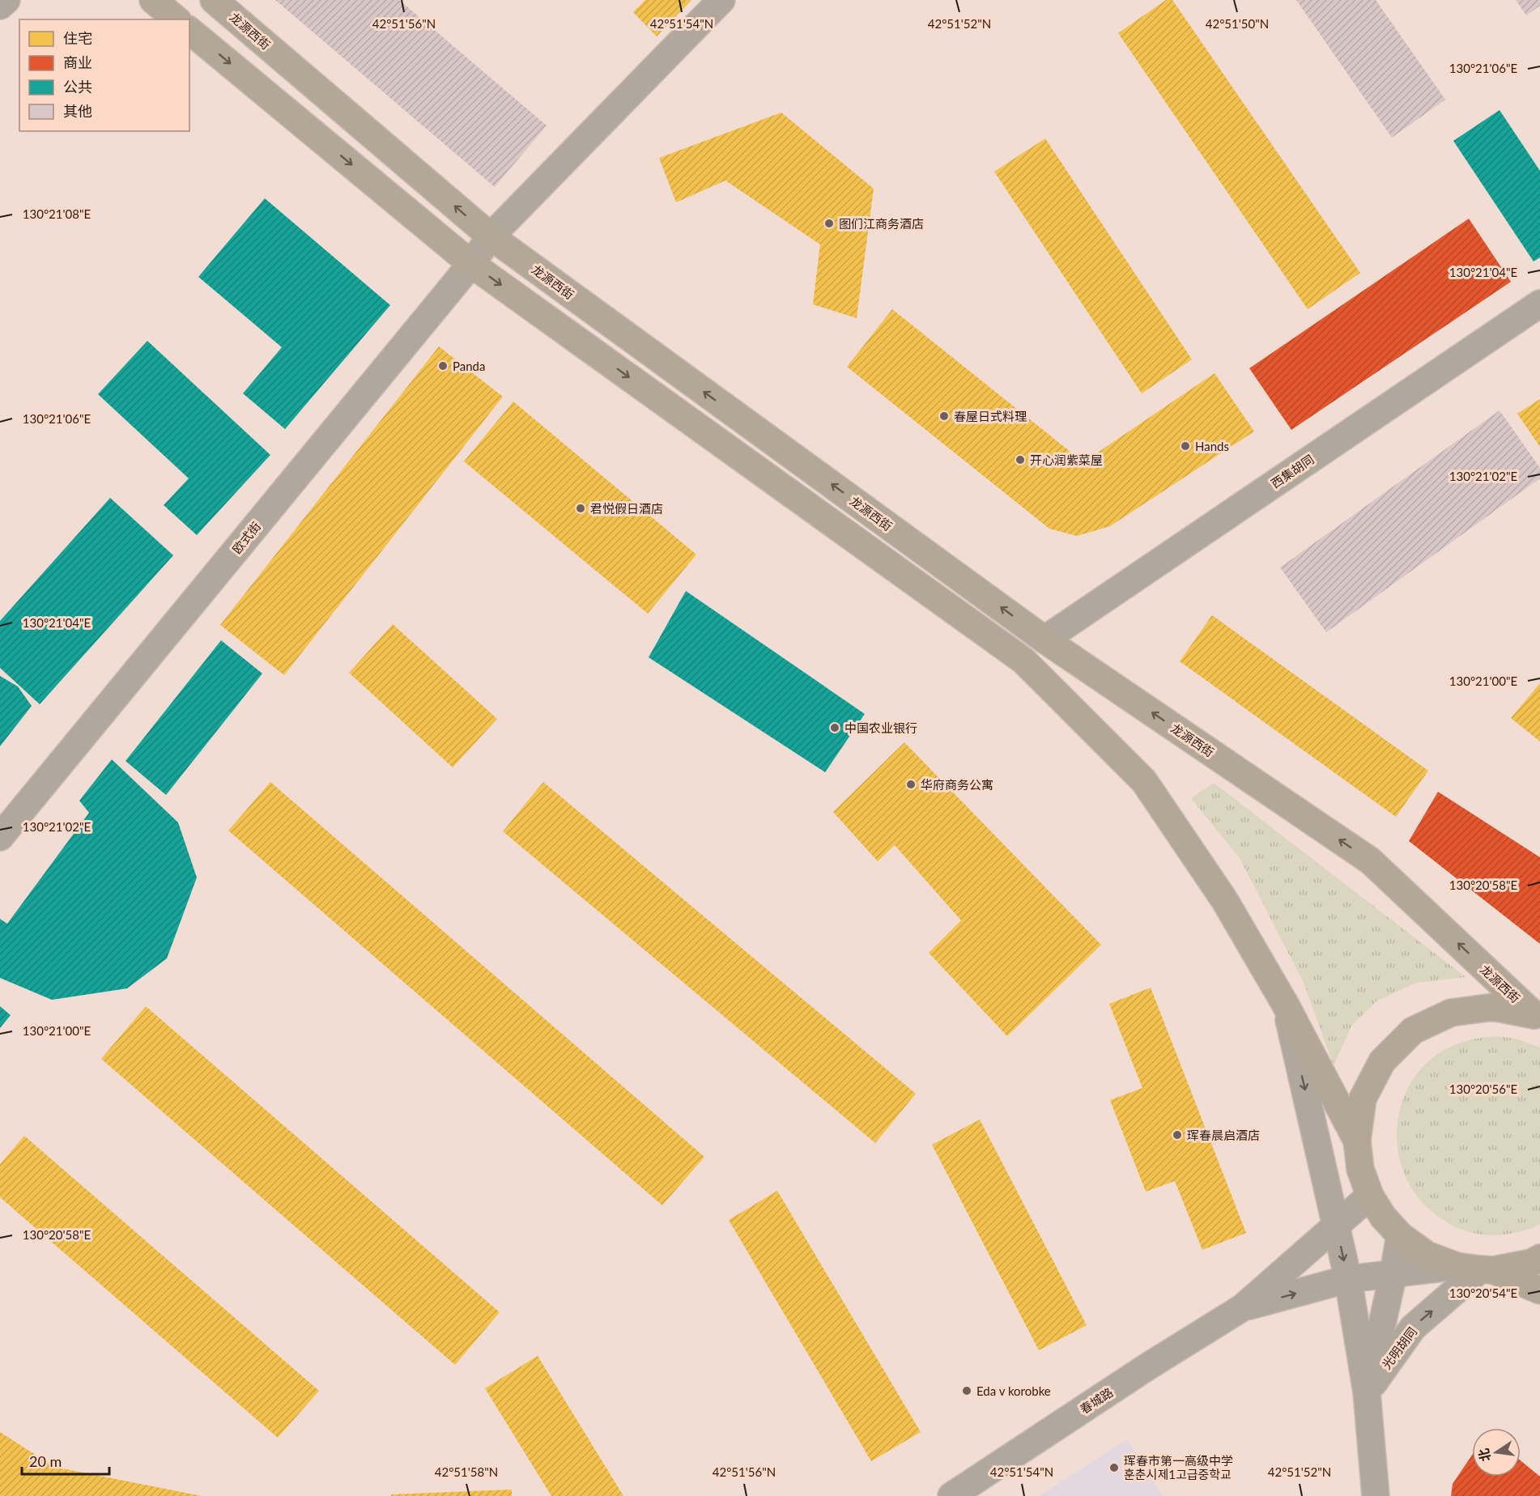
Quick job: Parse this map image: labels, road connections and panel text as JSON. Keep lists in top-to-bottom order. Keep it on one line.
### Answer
{"streets":{"main road":["龙源西街"],"street":["西集胡同","欧式街","光明胡同","春城路"]},"crossings":[["龙源西街","西集胡同"],["龙源西街","欧式街"]],"places":["图们江商务酒店","Panda","春屋日式料理","Hands","开心润紫菜屋","君悦假日酒店","中国农业银行","华府商务公寓","珲春晨启酒店","Eda v korobke","珲春市第一高级中学 훈춘시제1고급중학교"],"legend":["住宅","商业","公共","其他"],"scale_bar":"20 m","north":"left","coordinates":["42°51'56\"N","42°51'54\"N","42°51'52\"N","42°51'50\"N","130°21'06\"E","130°21'08\"E","130°21'04\"E","130°21'02\"E","130°21'00\"E","130°20'58\"E","130°20'56\"E","130°20'54\"E","42°51'58\"N"]}
